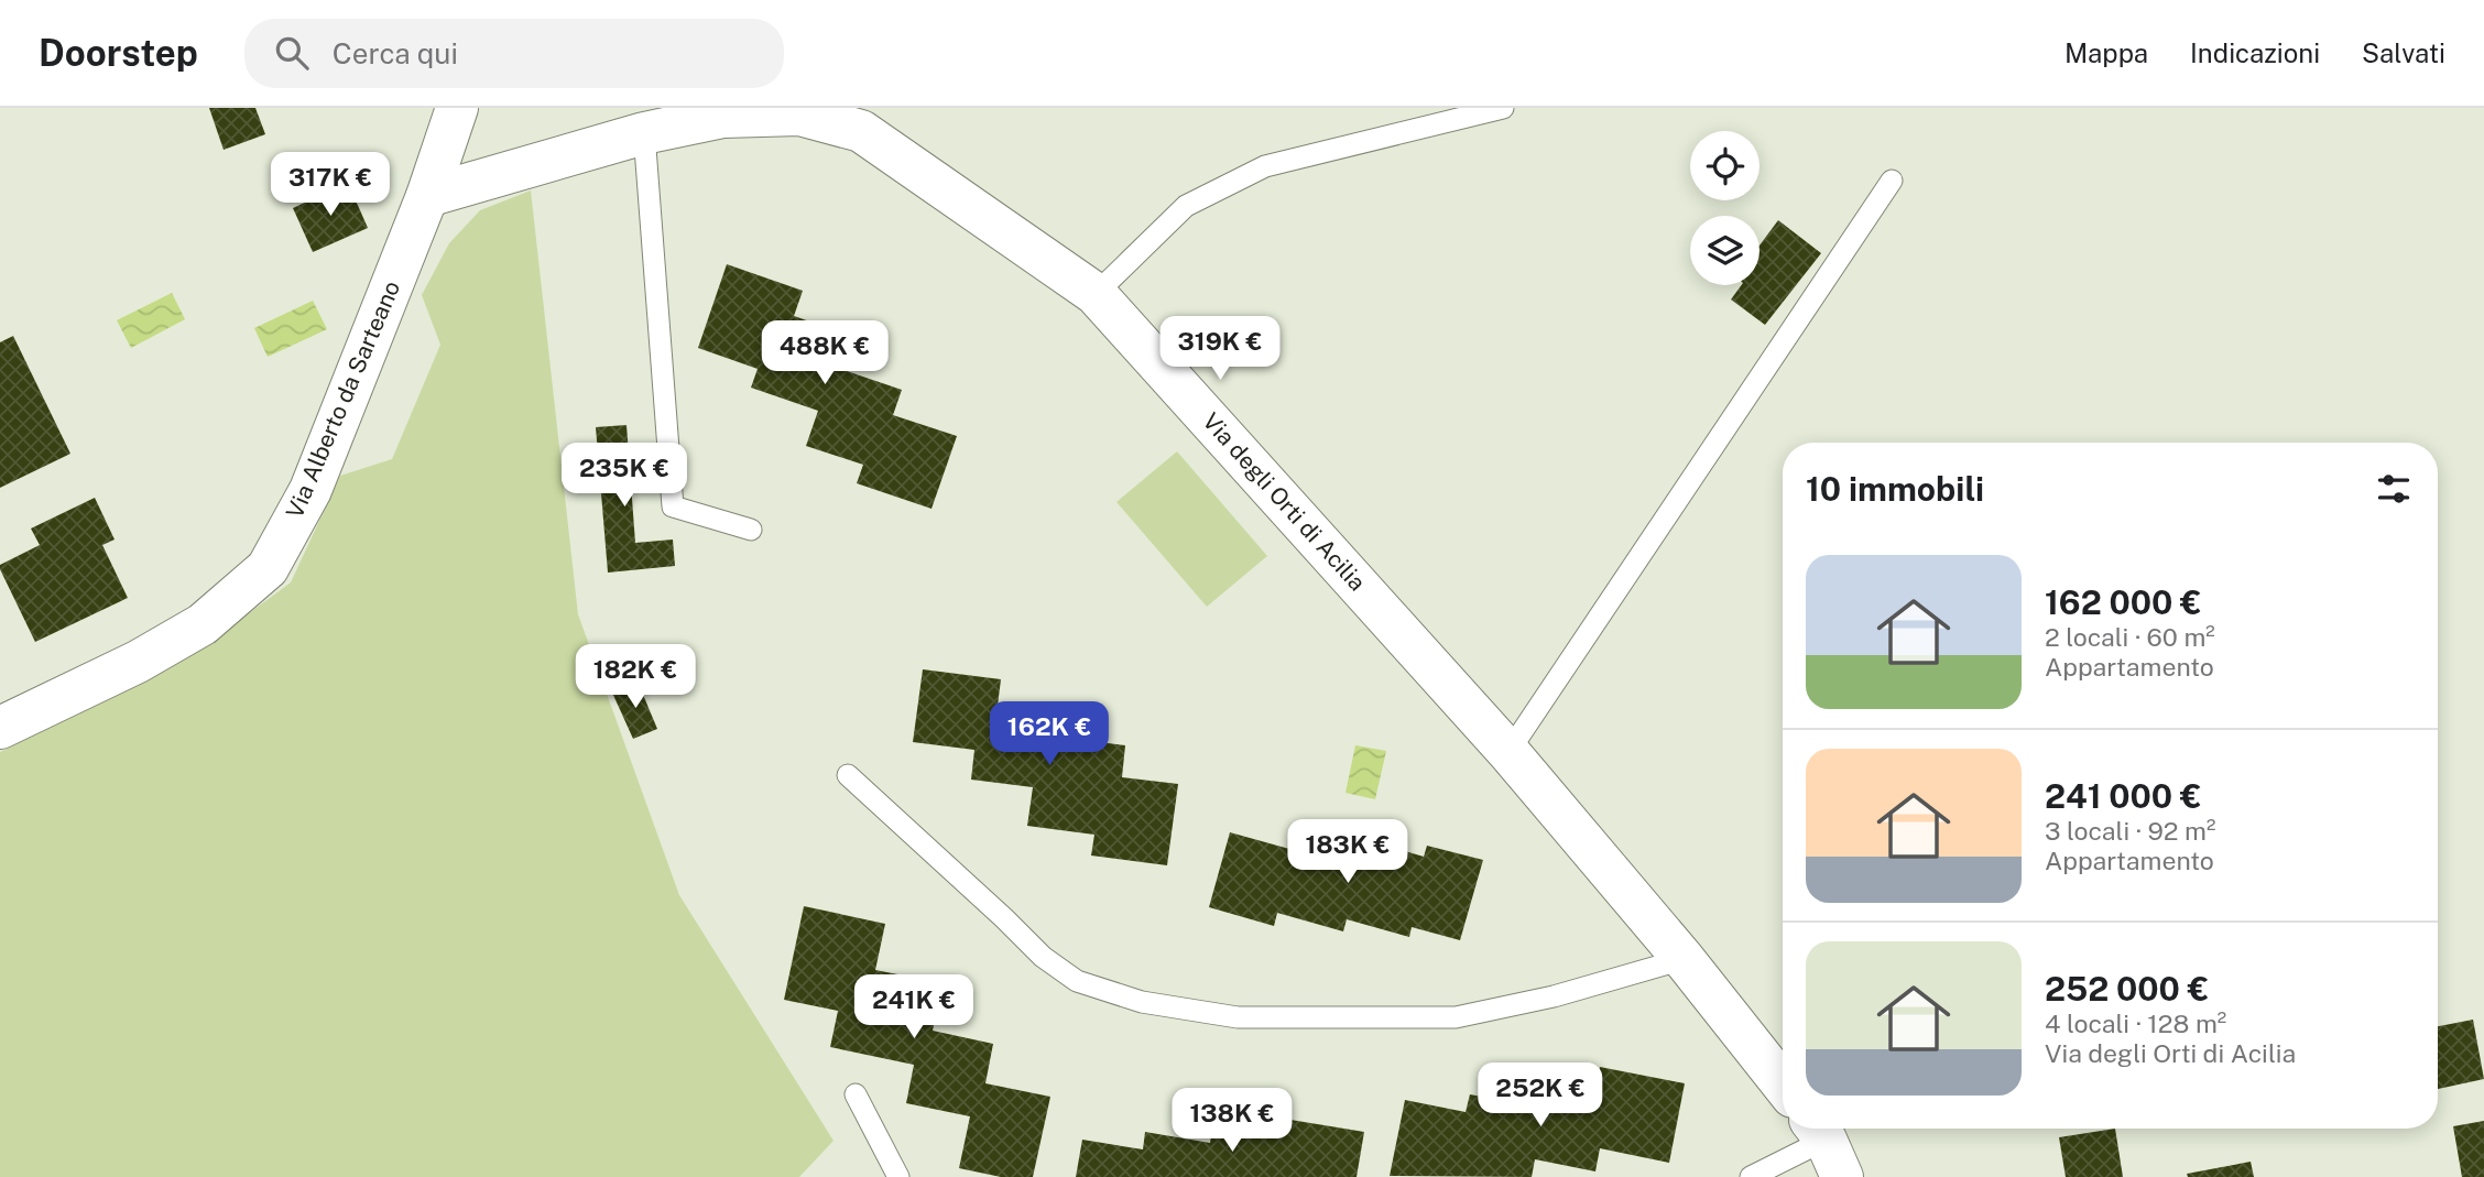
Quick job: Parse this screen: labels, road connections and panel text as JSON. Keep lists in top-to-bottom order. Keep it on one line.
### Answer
{"streets":{"street":["Via Alberto da Sarteano","Via degli Orti di Acilia"]},"crossings":[["Via Alberto da Sarteano","Via degli Orti di Acilia"]],"page":{"header":"Doorstep","search":"Cerca qui","nav":["Mappa","Indicazioni","Salvati"],"price":["317K €","319K €","488K €","235K €","182K €","162K €","183K €","241K €","252K €","138K €"],"heading":"10 immobili","list":[{"name":"162 000 €","note":"2 locali · 60 m² · Appartamento"},{"name":"241 000 €","note":"3 locali · 92 m² · Appartamento"},{"name":"252 000 €","note":"4 locali · 128 m² · Via degli Orti di Acilia"}]}}
